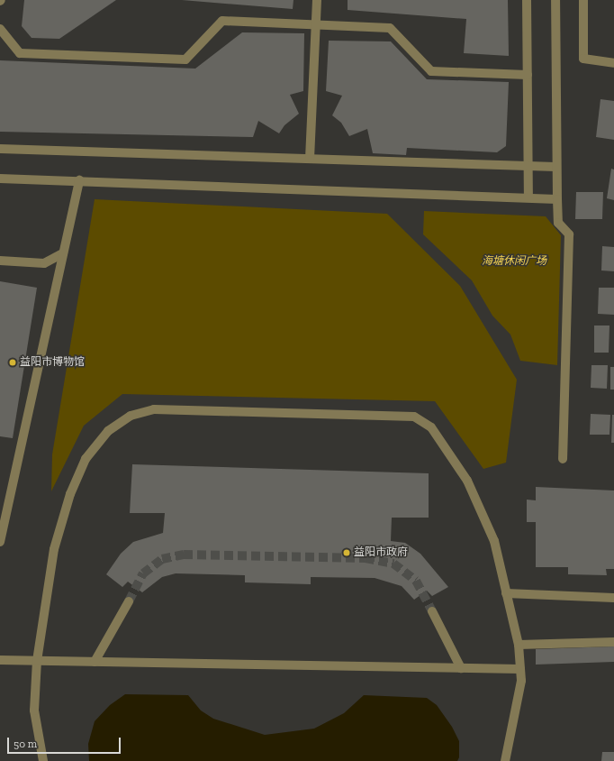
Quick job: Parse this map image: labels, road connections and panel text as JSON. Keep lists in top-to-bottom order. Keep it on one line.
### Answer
{"parks":["海塘休闲广场"],"places":["益阳市博物馆","益阳市政府"],"scale_bar":"50 m"}
